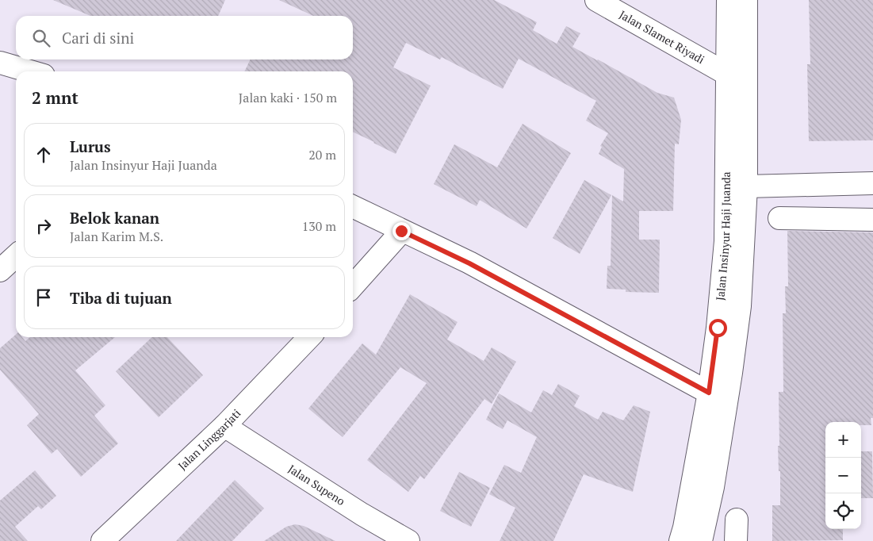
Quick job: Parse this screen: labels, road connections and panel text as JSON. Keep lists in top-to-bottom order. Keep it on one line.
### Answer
{"streets":{"street":["Jalan Slamet Riyadi","Jalan Insinyur Haji Juanda","Jalan Linggarjati","Jalan Supeno"]},"crossings":[["Jalan Slamet Riyadi","Jalan Insinyur Haji Juanda"],["Jalan Linggarjati","Jalan Supeno"]],"page":{"search":"Cari di sini","heading":["2 mnt","Jalan kaki · 150 m"],"list":[["Lurus","Jalan Insinyur Haji Juanda","20 m"],["Belok kanan","Jalan Karim M.S.","130 m"],"Tiba di tujuan"],"map_buttons":["+","−"]}}
